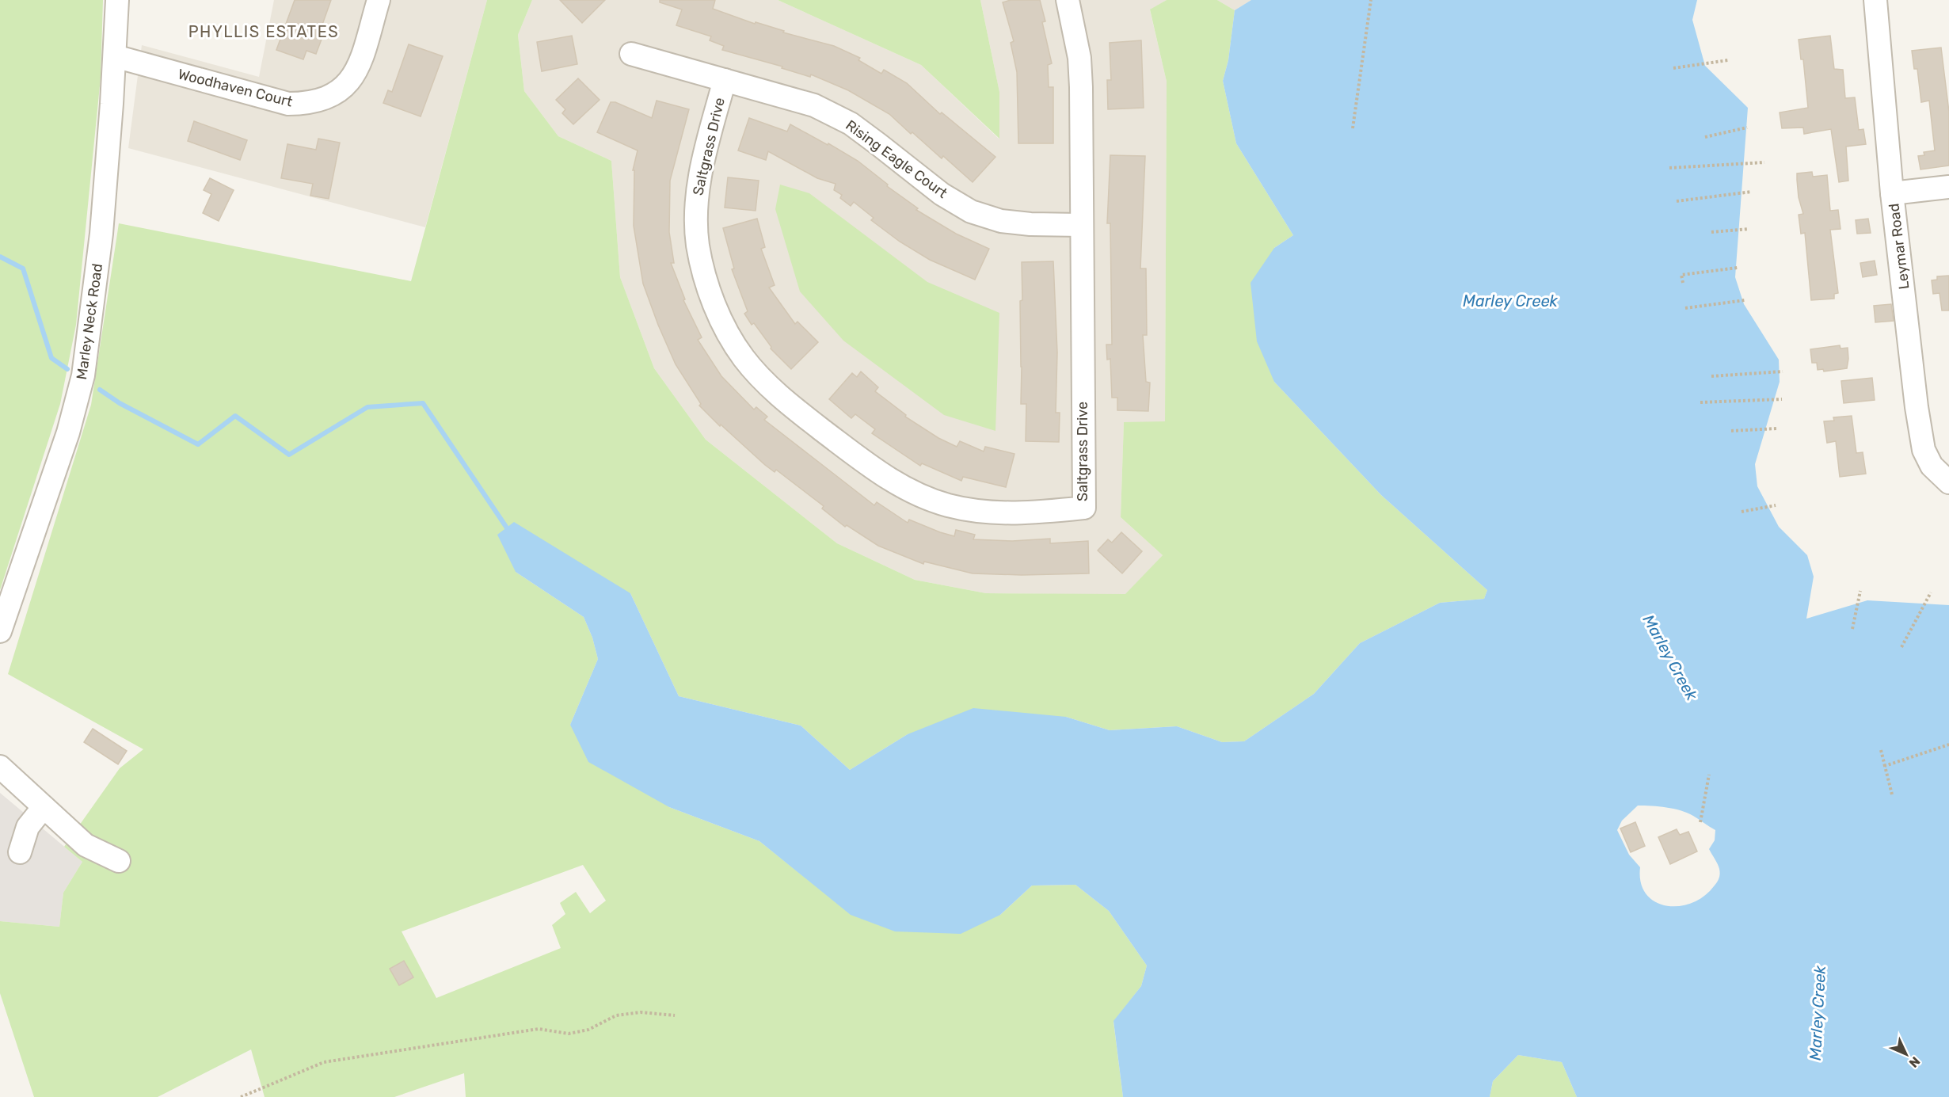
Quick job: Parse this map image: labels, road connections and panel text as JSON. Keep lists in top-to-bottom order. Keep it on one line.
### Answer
{"streets":{"street":["Woodhaven Court","Saltgrass Drive","Rising Eagle Court","Leymar Road","Marley Neck Road"]},"crossings":[["Woodhaven Court","Marley Neck Road"],["Saltgrass Drive","Rising Eagle Court"]],"districts":["PHYLLIS ESTATES"],"water":["Marley Creek"],"north":"bottom right"}
